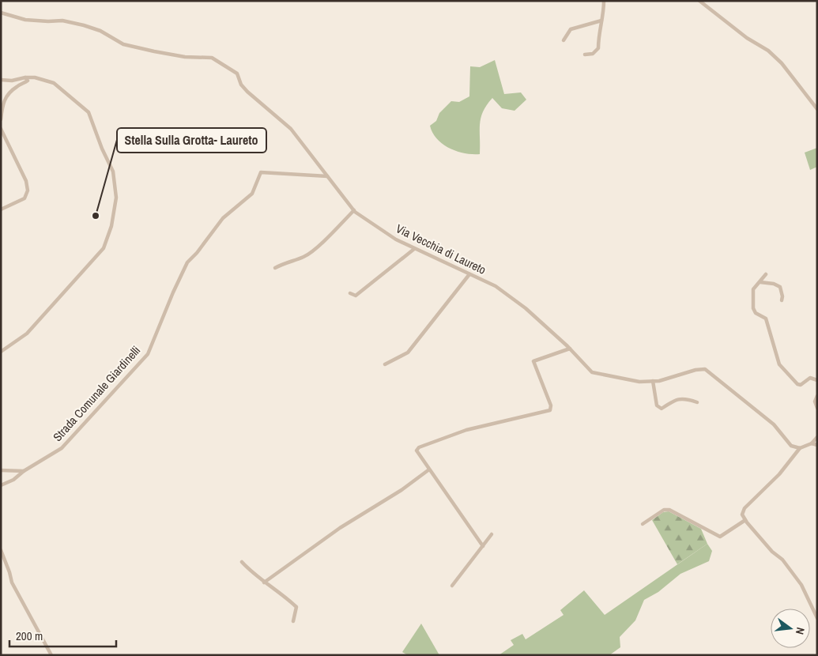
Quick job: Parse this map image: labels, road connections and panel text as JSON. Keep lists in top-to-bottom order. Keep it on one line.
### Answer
{"streets":{"street":["Via Vecchia di Laureto","Strada Comunale Giardinelli"]},"crossings":[["Via Vecchia di Laureto","Strada Comunale Giardinelli"]],"places":["Stella Sulla Grotta- Laureto"],"scale_bar":"200 m","north":"right"}
